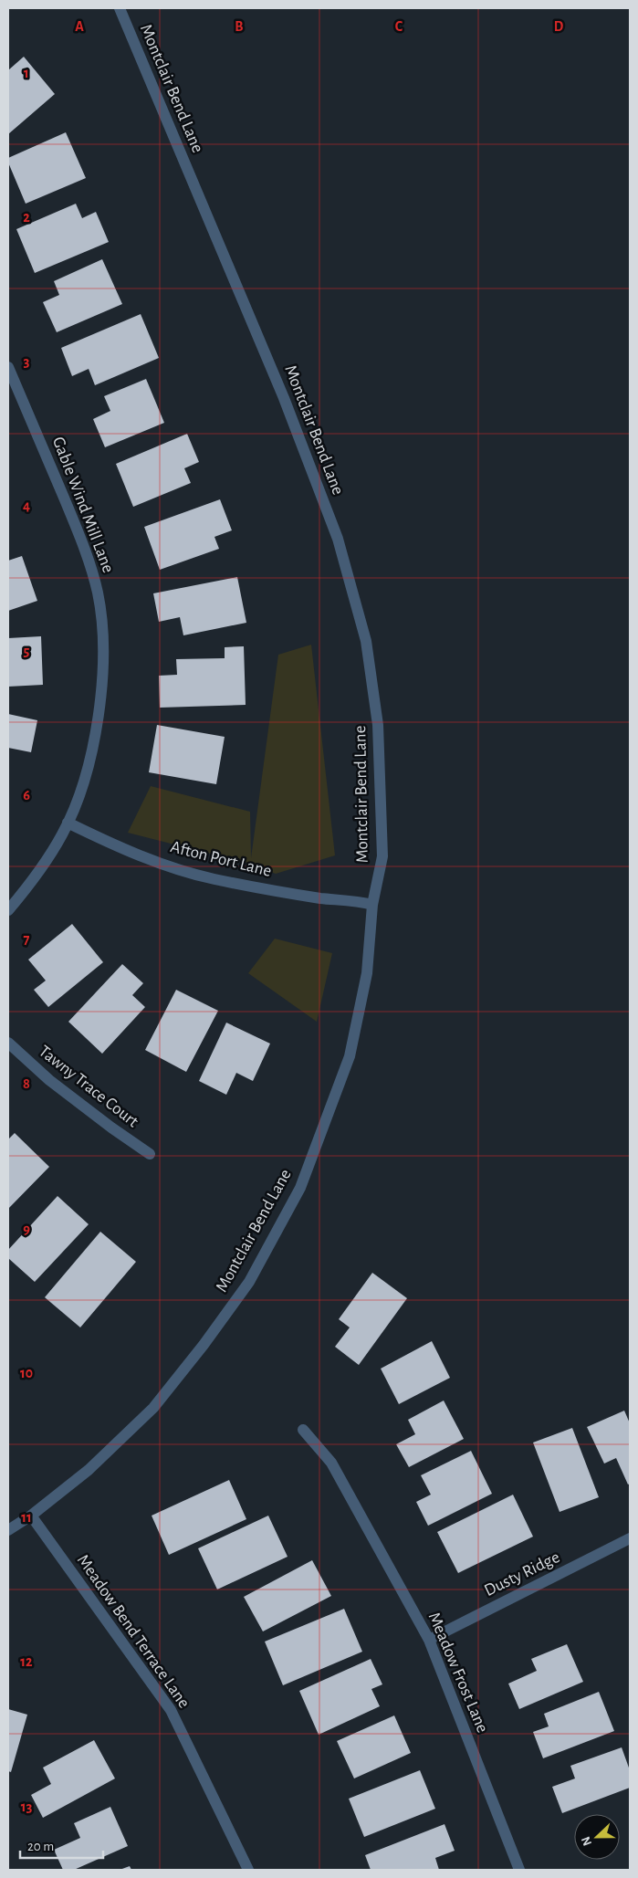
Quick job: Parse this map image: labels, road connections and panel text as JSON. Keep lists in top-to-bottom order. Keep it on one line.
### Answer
{"streets":{"street":["Montclair Bend Lane","Gable Wind Mill Lane","Afton Port Lane","Tawny Trace Court","Dusty Ridge","Meadow Bend Terrace Lane","Meadow Frost Lane"]},"crossings":[["Montclair Bend Lane","Afton Port Lane"],["Montclair Bend Lane","Meadow Bend Terrace Lane"],["Gable Wind Mill Lane","Afton Port Lane"],["Dusty Ridge","Meadow Frost Lane"]],"scale_bar":"20 m","north":"left","grid":{"columns":["A","B","C","D"],"rows":["1","2","3","4","5","6","7","8","9","10","11","12","13"]}}
